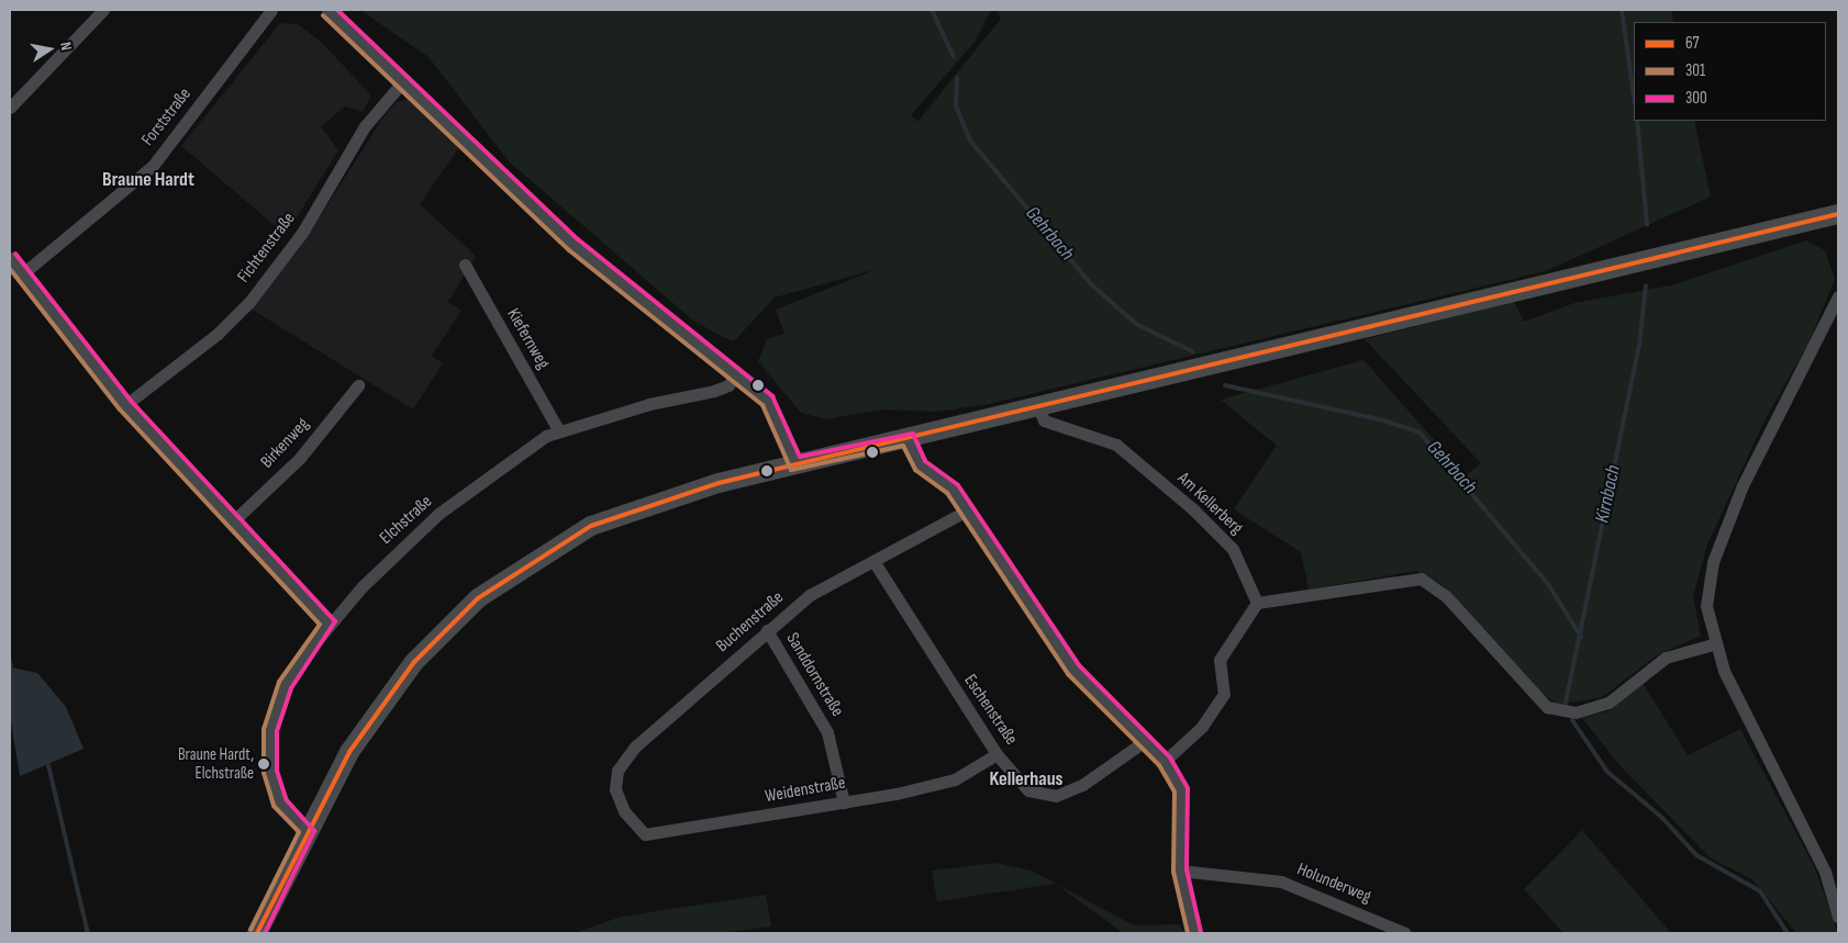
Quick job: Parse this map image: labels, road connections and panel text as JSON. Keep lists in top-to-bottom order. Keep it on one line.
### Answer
{"streets":{"street":["Forststraße","Fichtenstraße","Kiefernweg","Birkenweg","Am Kellerberg","Elchstraße","Buchenstraße","Sanddornstraße","Eschenstraße","Weidenstraße","Holunderweg"]},"crossings":[["Kiefernweg","Elchstraße"],["Buchenstraße","Sanddornstraße"],["Buchenstraße","Eschenstraße"],["Buchenstraße","Weidenstraße"],["Sanddornstraße","Weidenstraße"],["Eschenstraße","Weidenstraße"]],"districts":["Braune Hardt","Kellerhaus"],"water":["Gehrbach","Kirnbach"],"places":["Braune Hardt, Elchstraße"],"lines":["transit line 300","transit line 301","transit line 67"],"legend":["67","301","300"],"north":"right"}
